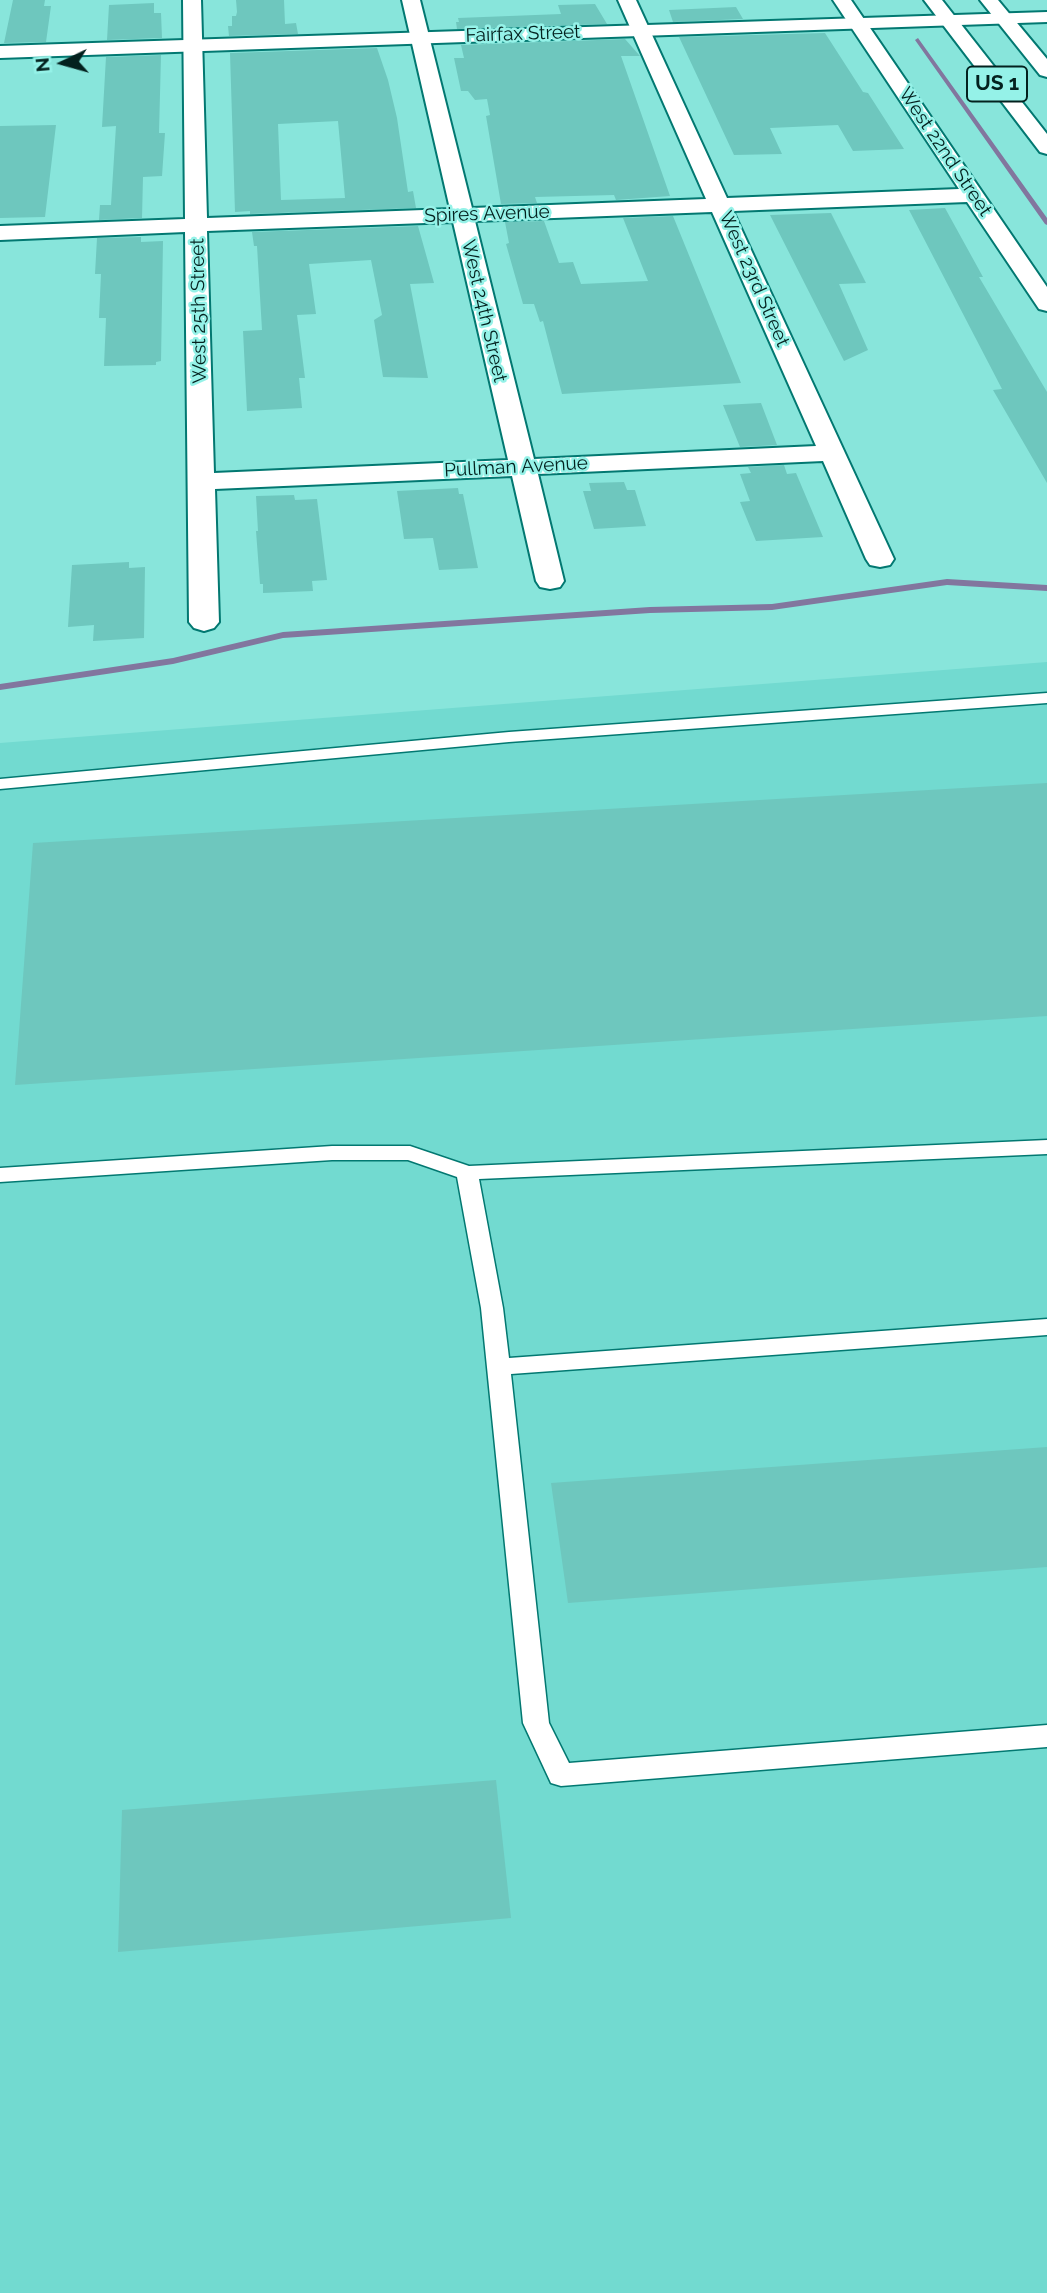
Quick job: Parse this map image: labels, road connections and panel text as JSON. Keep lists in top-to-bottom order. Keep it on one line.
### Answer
{"streets":{"main road":["Fairfax Street","US 1","West 22nd Street","Spires Avenue","West 23rd Street","West 25th Street","West 24th Street","Pullman Avenue"]},"crossings":[["Fairfax Street","US 1"],["Fairfax Street","West 22nd Street"],["Fairfax Street","West 23rd Street"],["Fairfax Street","West 25th Street"],["Fairfax Street","West 24th Street"],["West 22nd Street","Spires Avenue"],["Spires Avenue","West 23rd Street"],["Spires Avenue","West 25th Street"],["Spires Avenue","West 24th Street"],["West 23rd Street","Pullman Avenue"],["West 25th Street","Pullman Avenue"],["West 24th Street","Pullman Avenue"]],"north":"left"}
